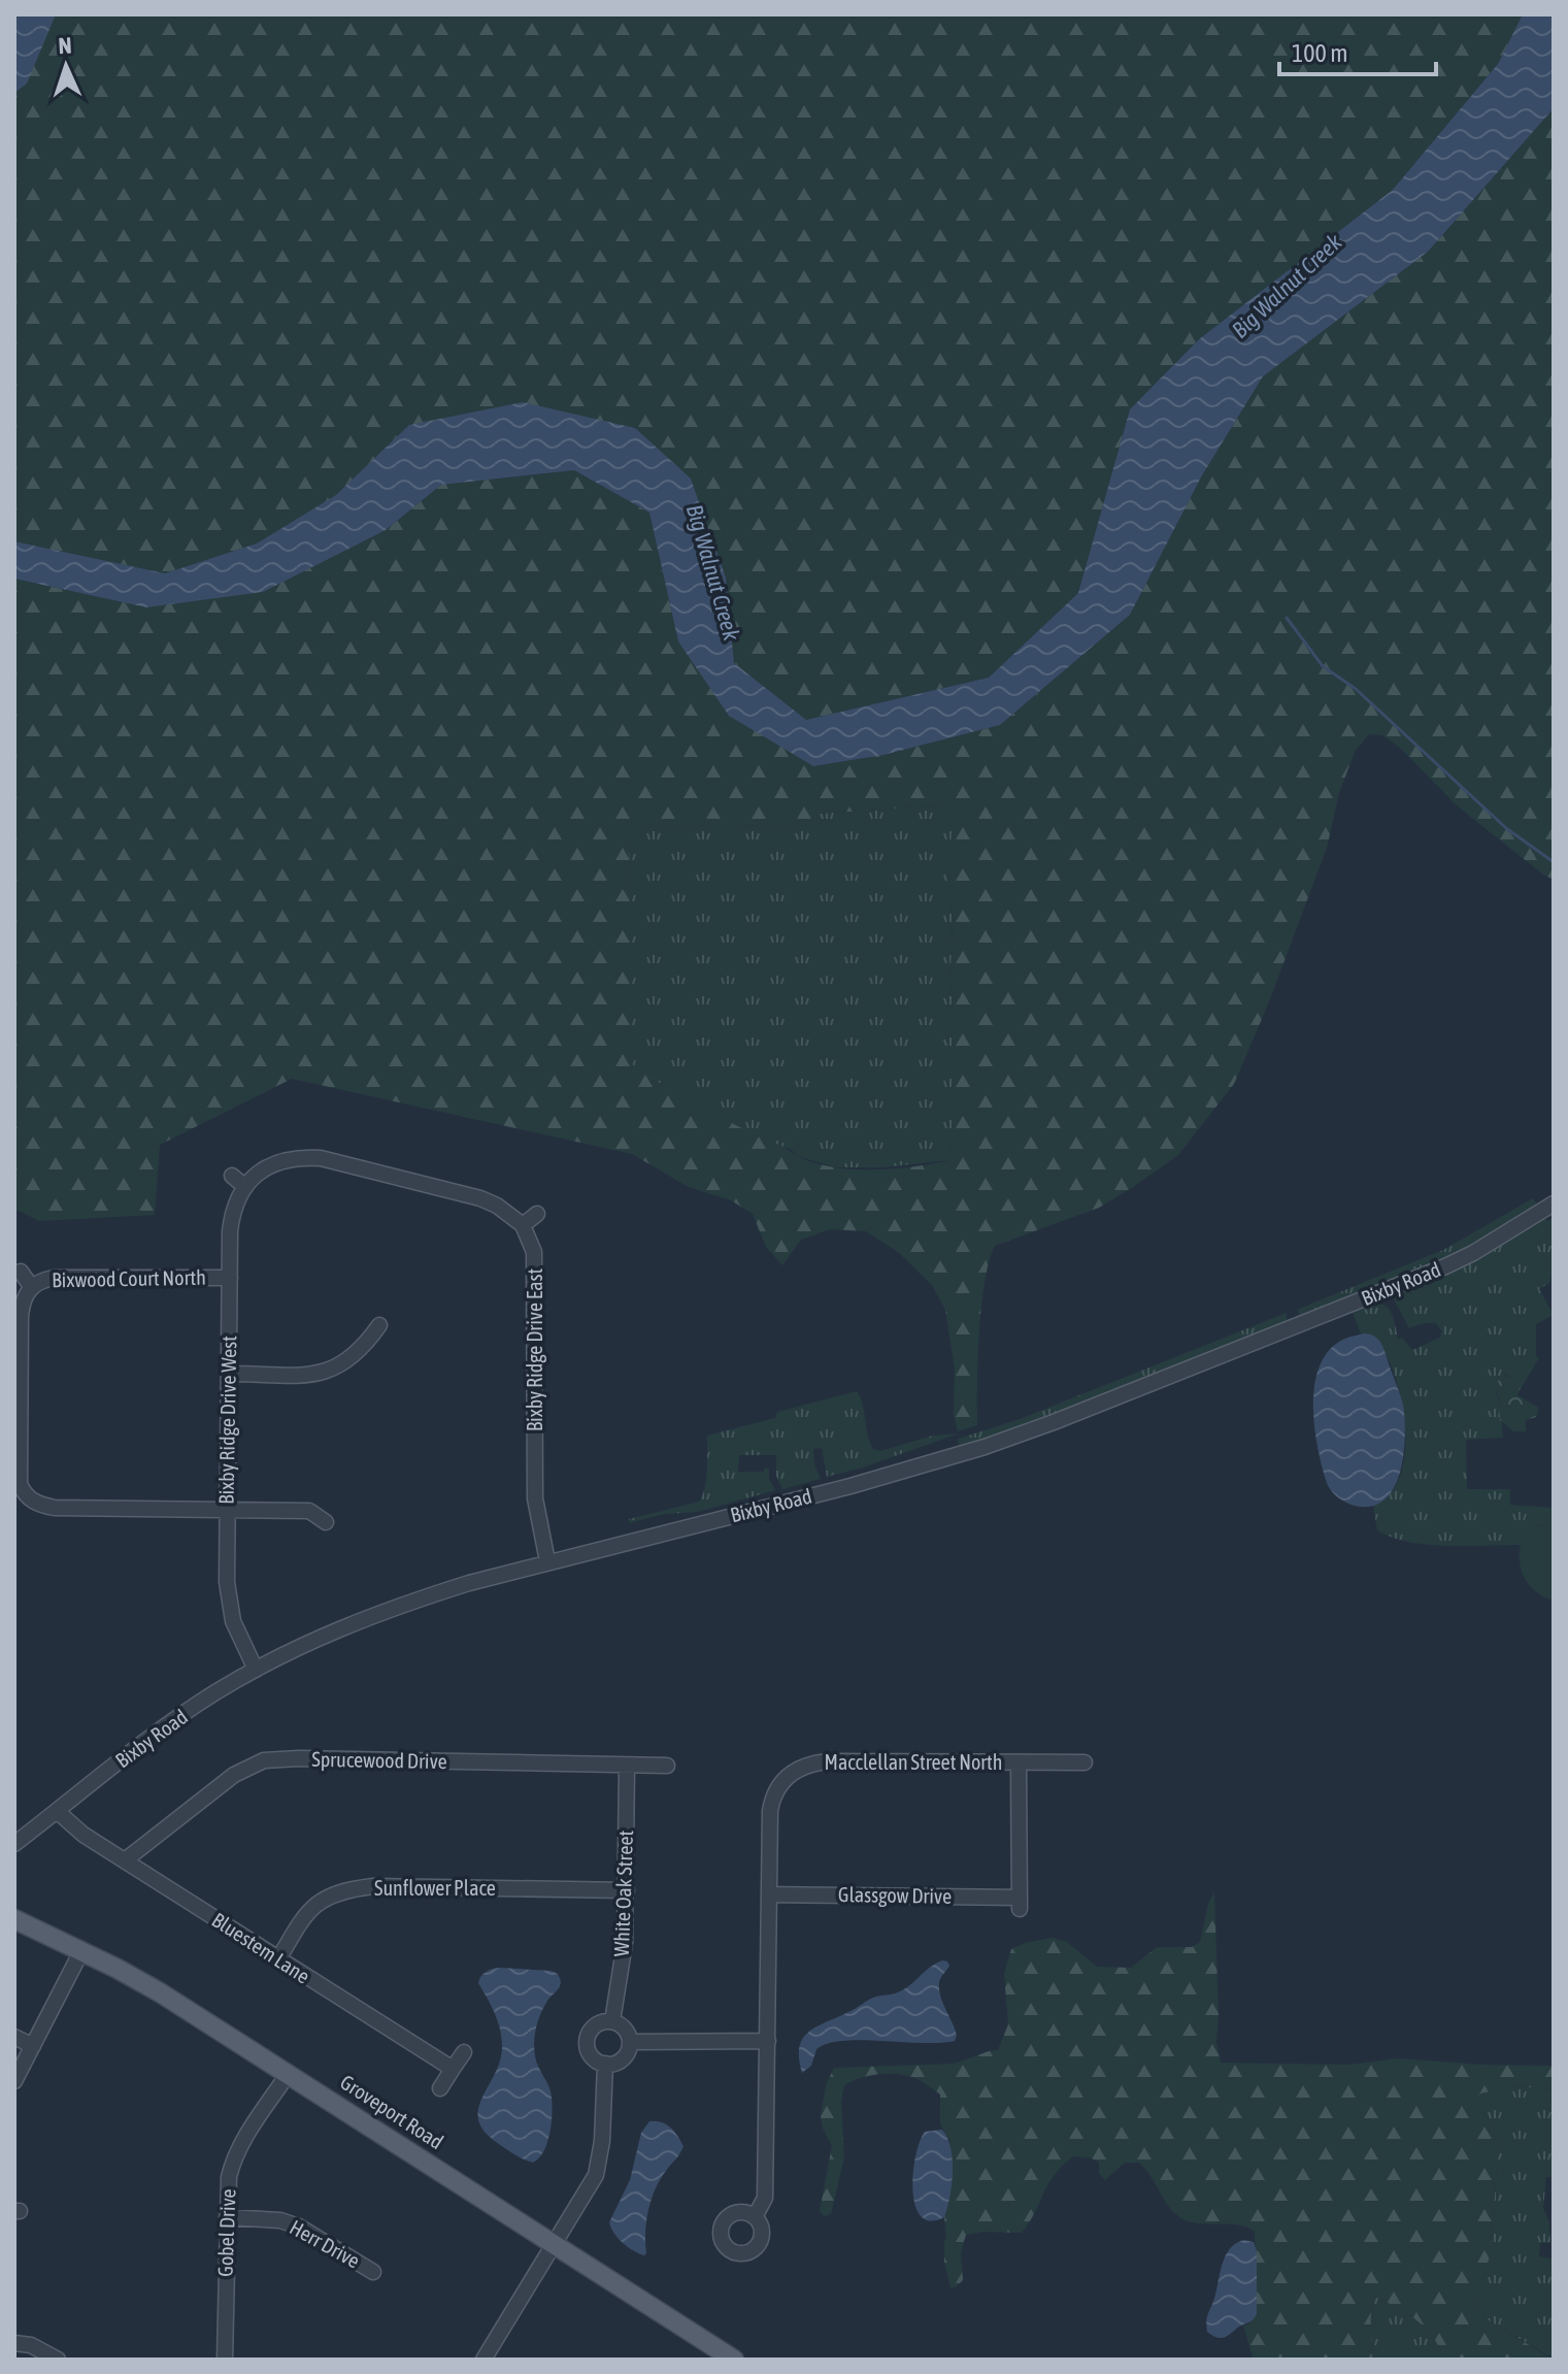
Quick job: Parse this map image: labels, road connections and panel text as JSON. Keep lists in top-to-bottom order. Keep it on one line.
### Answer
{"streets":{"main road":["Groveport Road"],"street":["Bixwood Court North","Bixby Road","Bixby Ridge Drive East","Bixby Ridge Drive West","Sprucewood Drive","Macclellan Street North","Sunflower Place","White Oak Street","Glassgow Drive","Bluestem Lane","Gobel Drive","Herr Drive"]},"crossings":[["Bixwood Court North","Bixby Ridge Drive West"],["Bixby Road","Bixby Ridge Drive East"],["Bixby Road","Bixby Ridge Drive West"],["Bixby Road","Bluestem Lane"],["Bixby Ridge Drive East","Bixby Ridge Drive West"],["Sprucewood Drive","White Oak Street"],["Sprucewood Drive","Bluestem Lane"],["Macclellan Street North","Glassgow Drive"],["Sunflower Place","White Oak Street"],["Sunflower Place","Bluestem Lane"],["Groveport Road","Gobel Drive"],["Gobel Drive","Herr Drive"]],"water":["Big Walnut Creek"],"scale_bar":"100 m","north":"top"}
